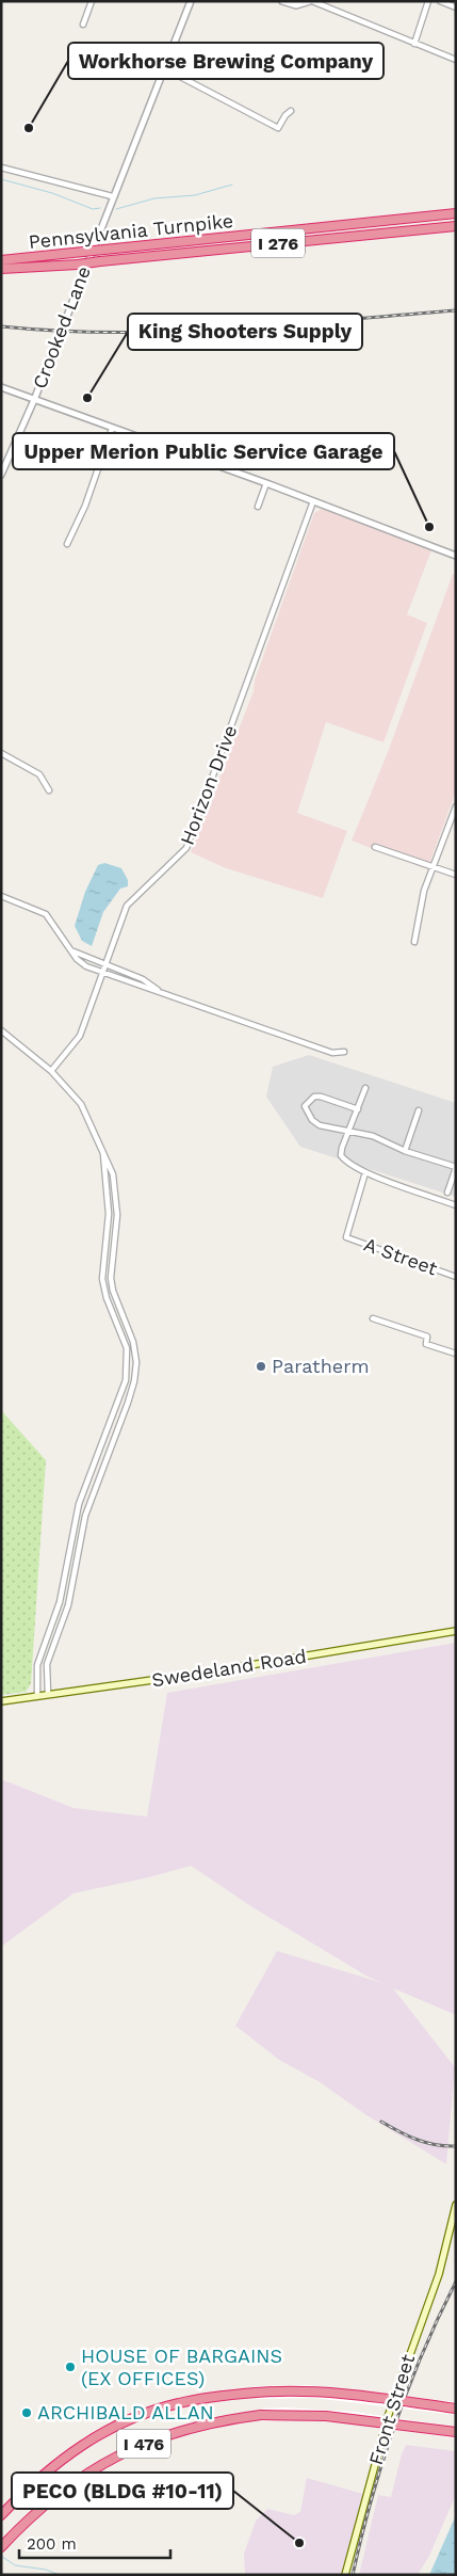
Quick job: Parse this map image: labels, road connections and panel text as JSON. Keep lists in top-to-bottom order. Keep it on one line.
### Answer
{"streets":{"highway":["Pennsylvania Turnpike","I 276","I 476"],"main road":["Swedeland Road","Front Street"],"street":["Crooked Lane","Horizon Drive","A Street"]},"places":["Workhorse Brewing Company","King Shooters Supply","Upper Merion Public Service Garage","Paratherm","HOUSE OF BARGAINS (EX OFFICES)","ARCHIBALD ALLAN","PECO (BLDG #10-11)"],"scale_bar":"200 m"}
